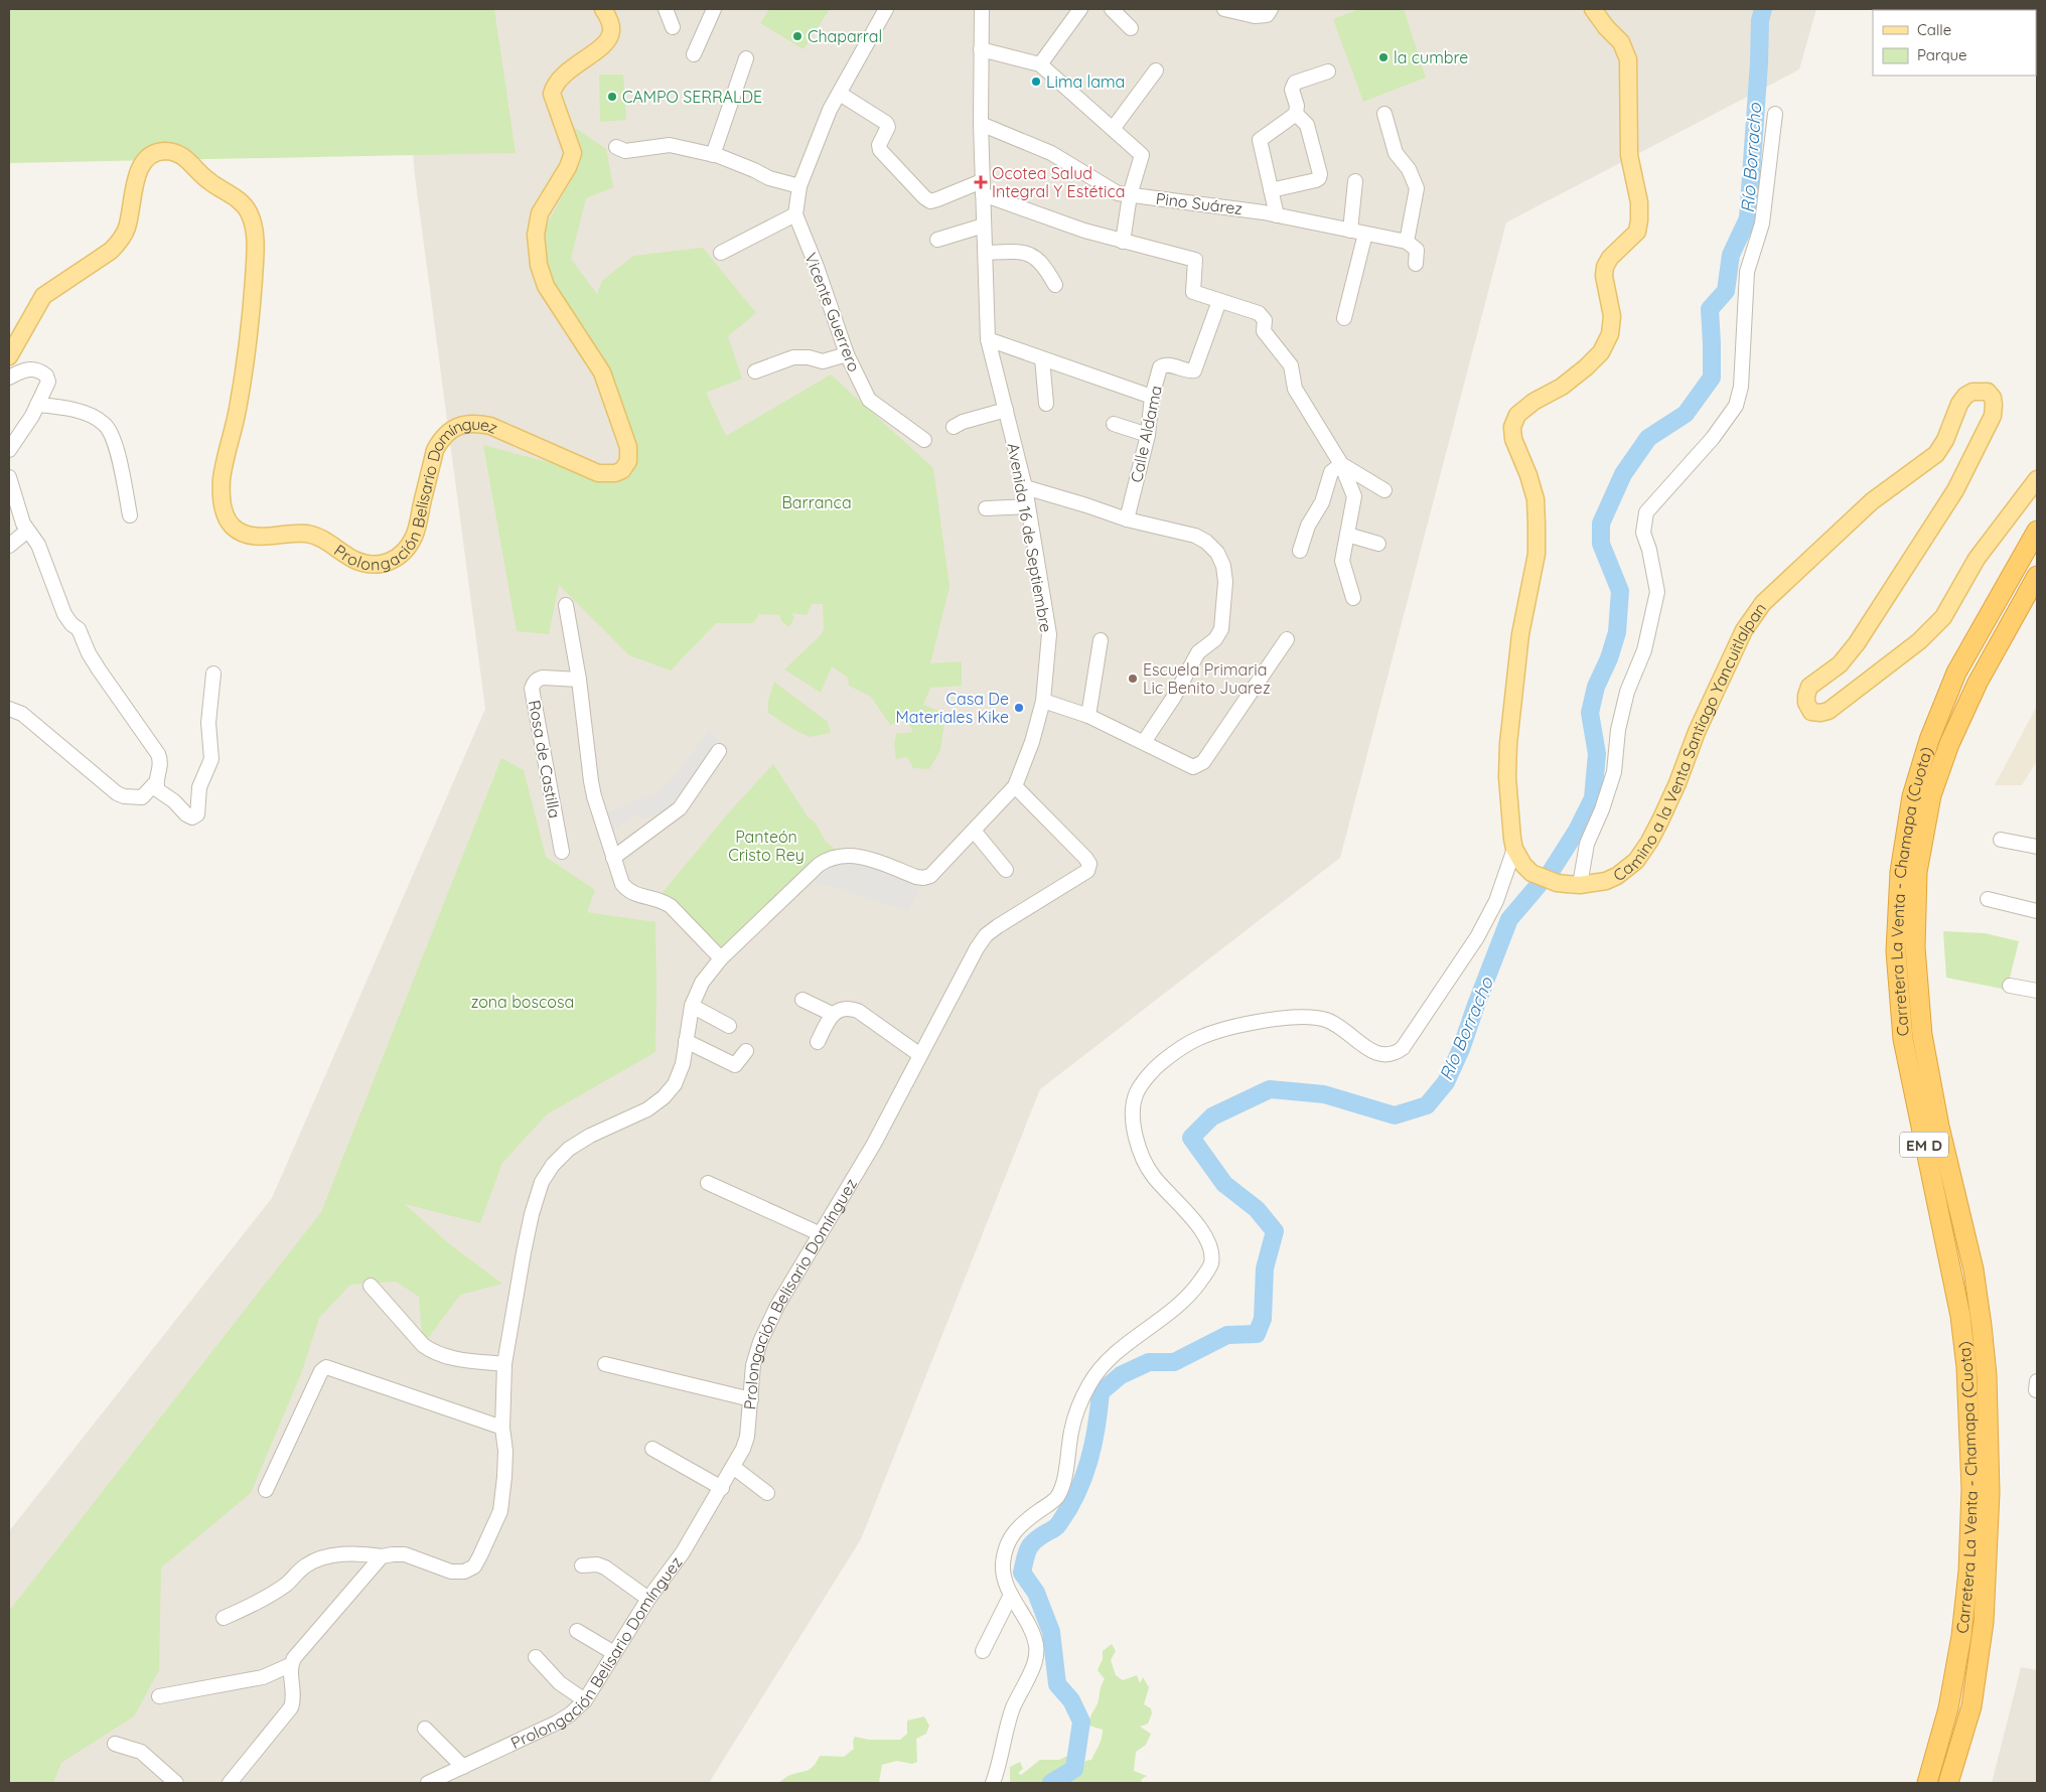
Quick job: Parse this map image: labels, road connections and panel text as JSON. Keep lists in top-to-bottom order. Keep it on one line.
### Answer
{"streets":{"highway":["Carretera La Venta - Chamapa (Cuota)","EM D"],"main road":["Prolongación Belisario Domínguez","Camino a la Venta Santiago Yancuitlalpan"],"street":["Pino Suárez","Vicente Guerrero","Calle Aldama","Avenida 16 de Septiembre","Rosa de Castilla"]},"crossings":[["Pino Suárez","Avenida 16 de Septiembre"],["Prolongación Belisario Domínguez","Avenida 16 de Septiembre"]],"water":["Río Borracho"],"parks":["Barranca","Panteón Cristo Rey","zona boscosa"],"places":{"other":["Chaparral","la cumbre","Lima lama","CAMPO SERRALDE","Escuela Primaria Lic Benito Juarez","Casa De Materiales Kike"],"health":["Ocotea Salud Integral Y Estética"]},"legend":["Calle","Parque"]}
